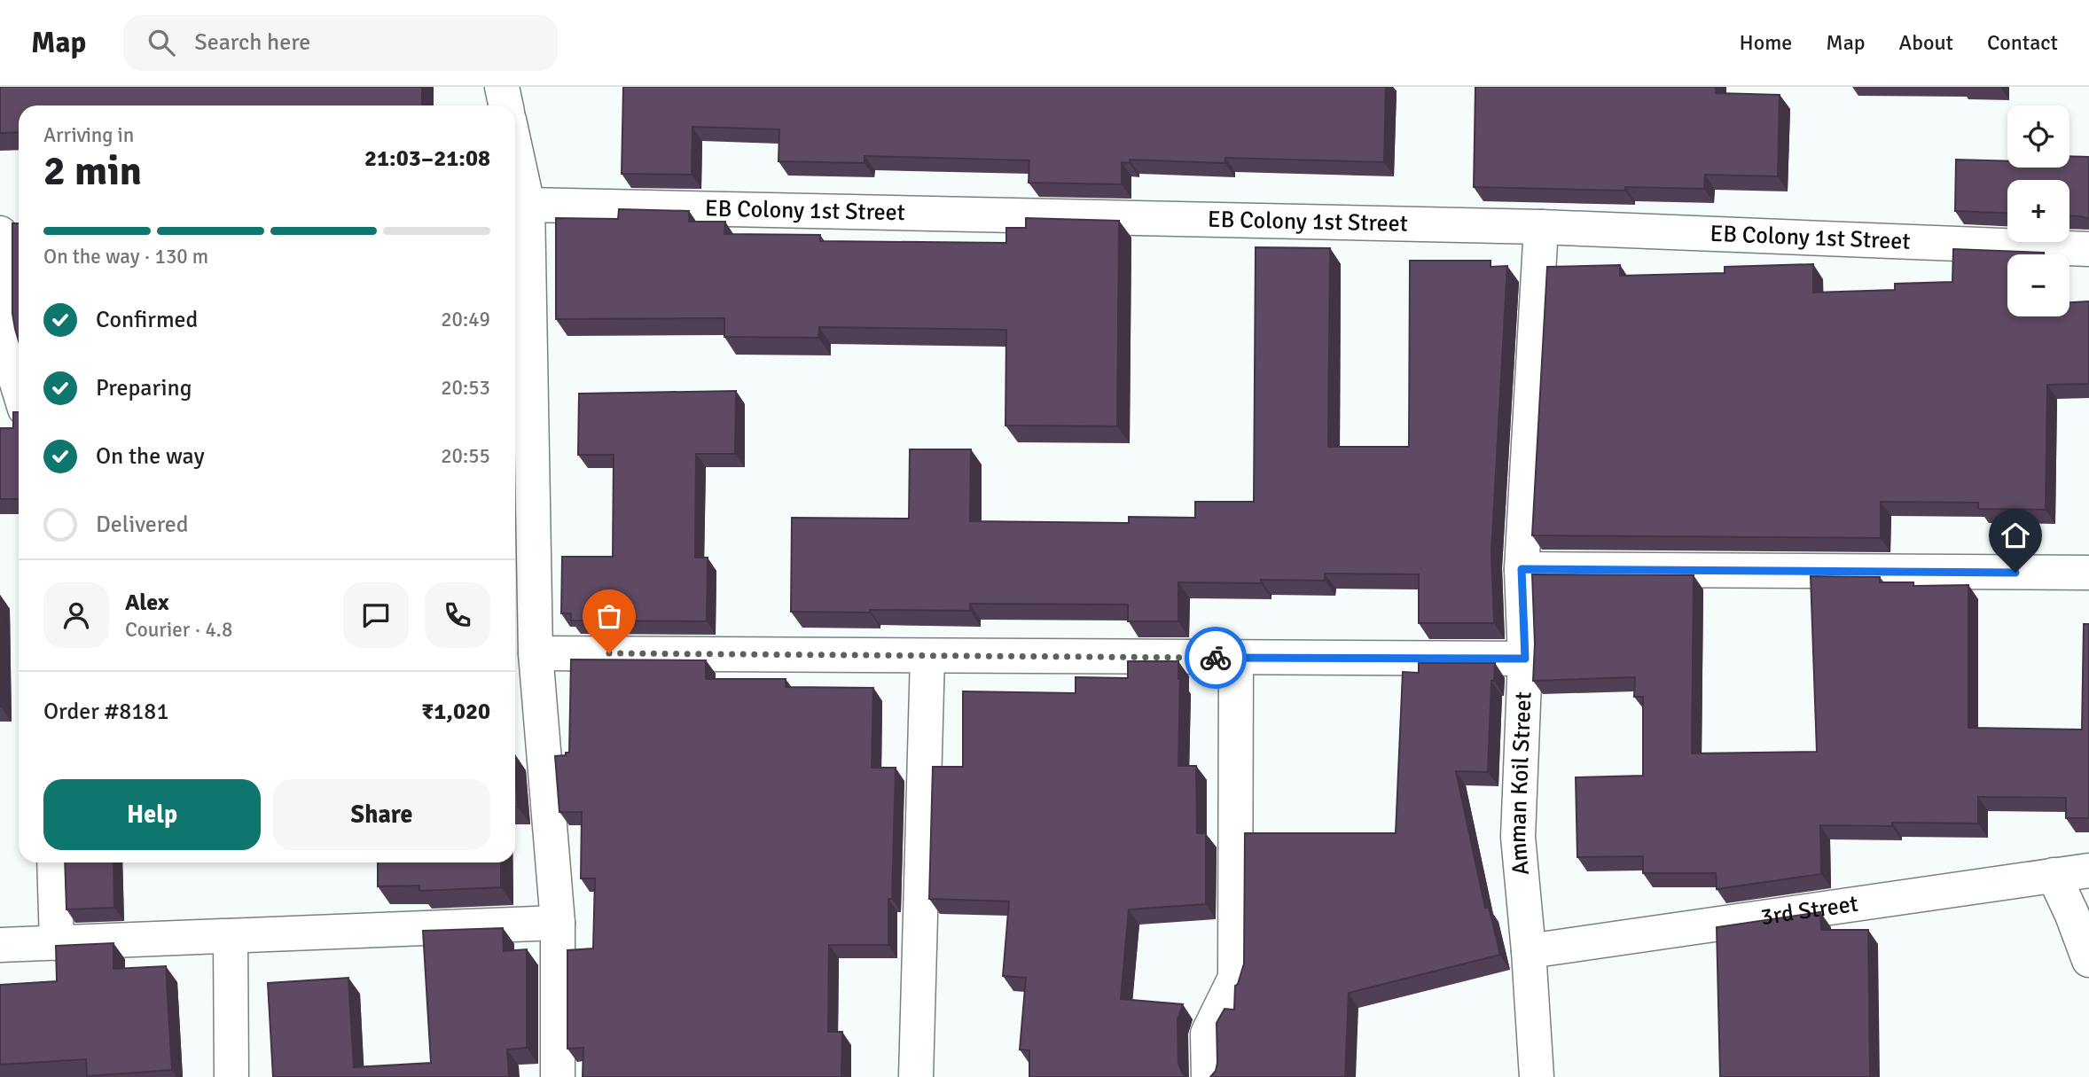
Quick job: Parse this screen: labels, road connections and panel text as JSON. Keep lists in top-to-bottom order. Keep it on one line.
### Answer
{"streets":{"street":["EB Colony 1st Street","Amman Koil Street","3rd Street"]},"crossings":[["EB Colony 1st Street","Amman Koil Street"],["Amman Koil Street","3rd Street"]],"page":{"header":"Map","search":"Search here","nav":["Home","Map","About","Contact"],"map_buttons":["+","−"],"heading":["2 min","Arriving in","21:03–21:08"],"panel":["Alex","Courier · 4.8","Order #8181","₹1,020"],"bar":"On the way · 130 m","list":[["Confirmed","20:49"],["Preparing","20:53"],["On the way","20:55"],"Delivered"],"buttons":["Help","Share"]}}
